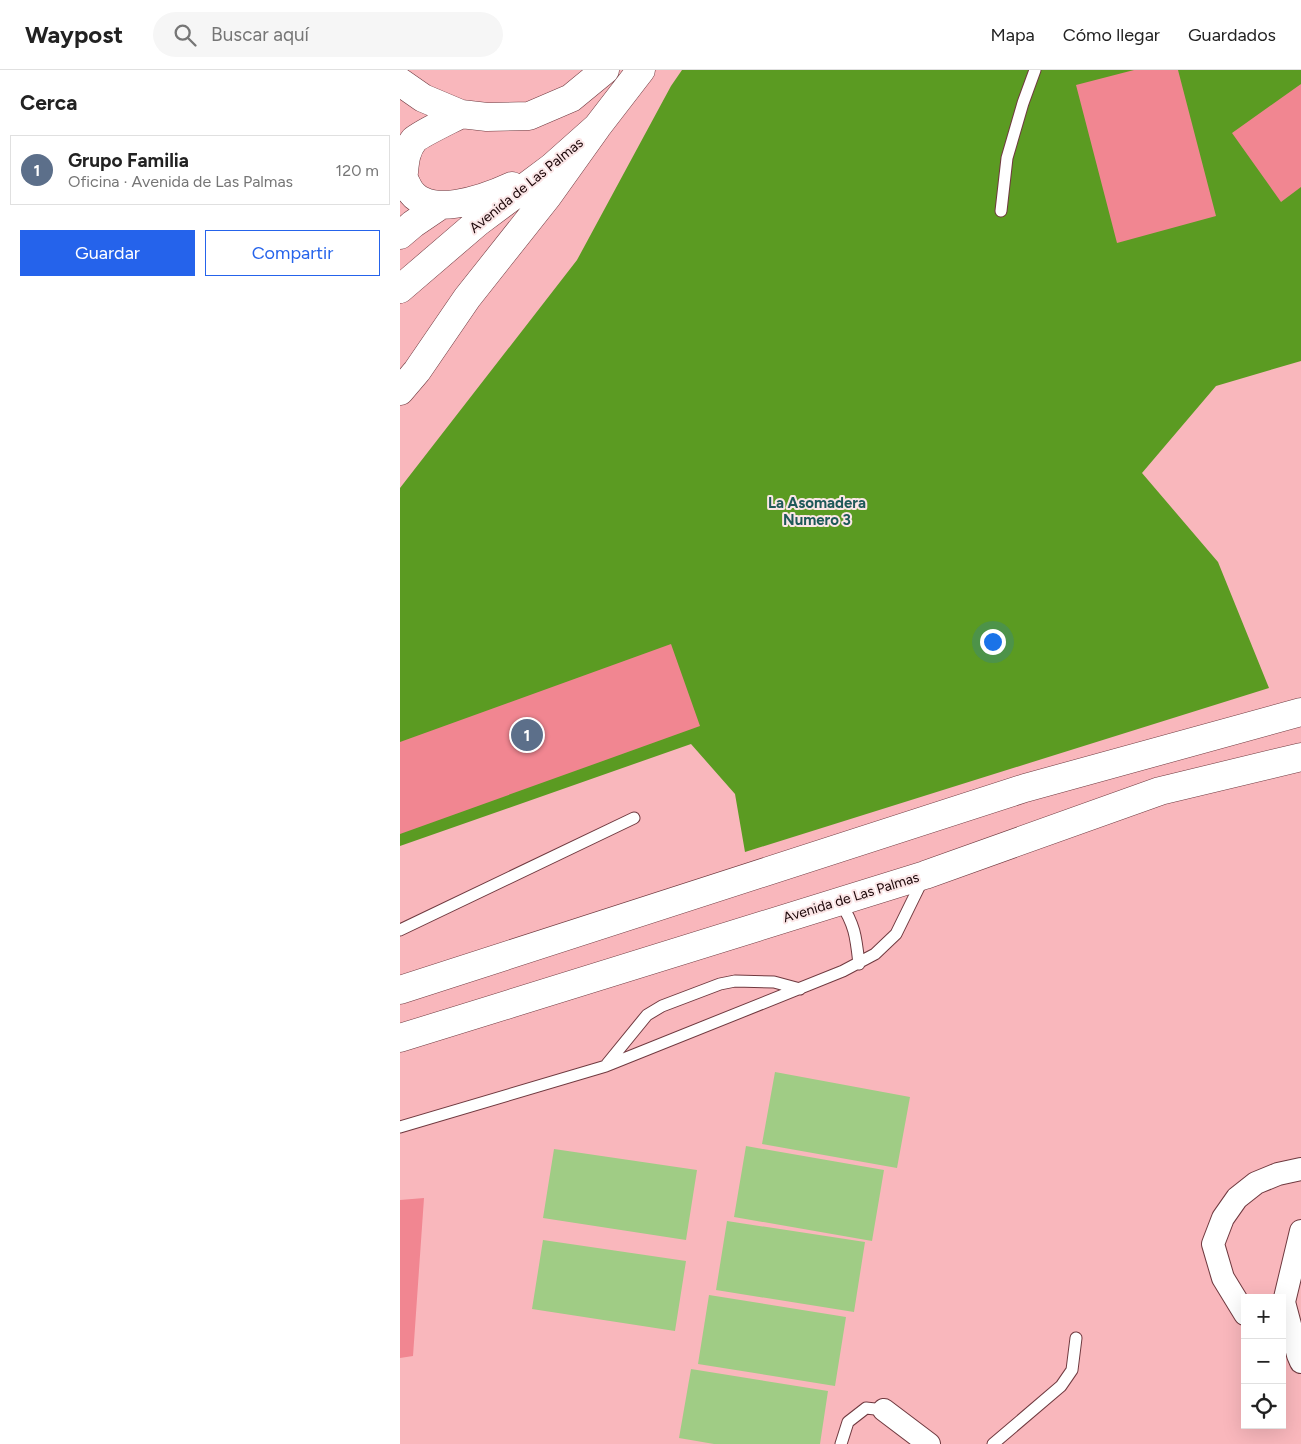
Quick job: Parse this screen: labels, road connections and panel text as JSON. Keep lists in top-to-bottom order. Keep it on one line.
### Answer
{"streets":{"main road":["Avenida de Las Palmas"]},"districts":["La Asomadera Numero 3"],"page":{"header":"Waypost","search":"Buscar aquí","nav":["Mapa","Cómo llegar","Guardados"],"heading":"Cerca","list":[{"mark":"1","name":"Grupo Familia","note":"Oficina · Avenida de Las Palmas","value":"120 m"}],"buttons":["Guardar","Compartir"],"pins":"1","map_buttons":["+","−"]}}
